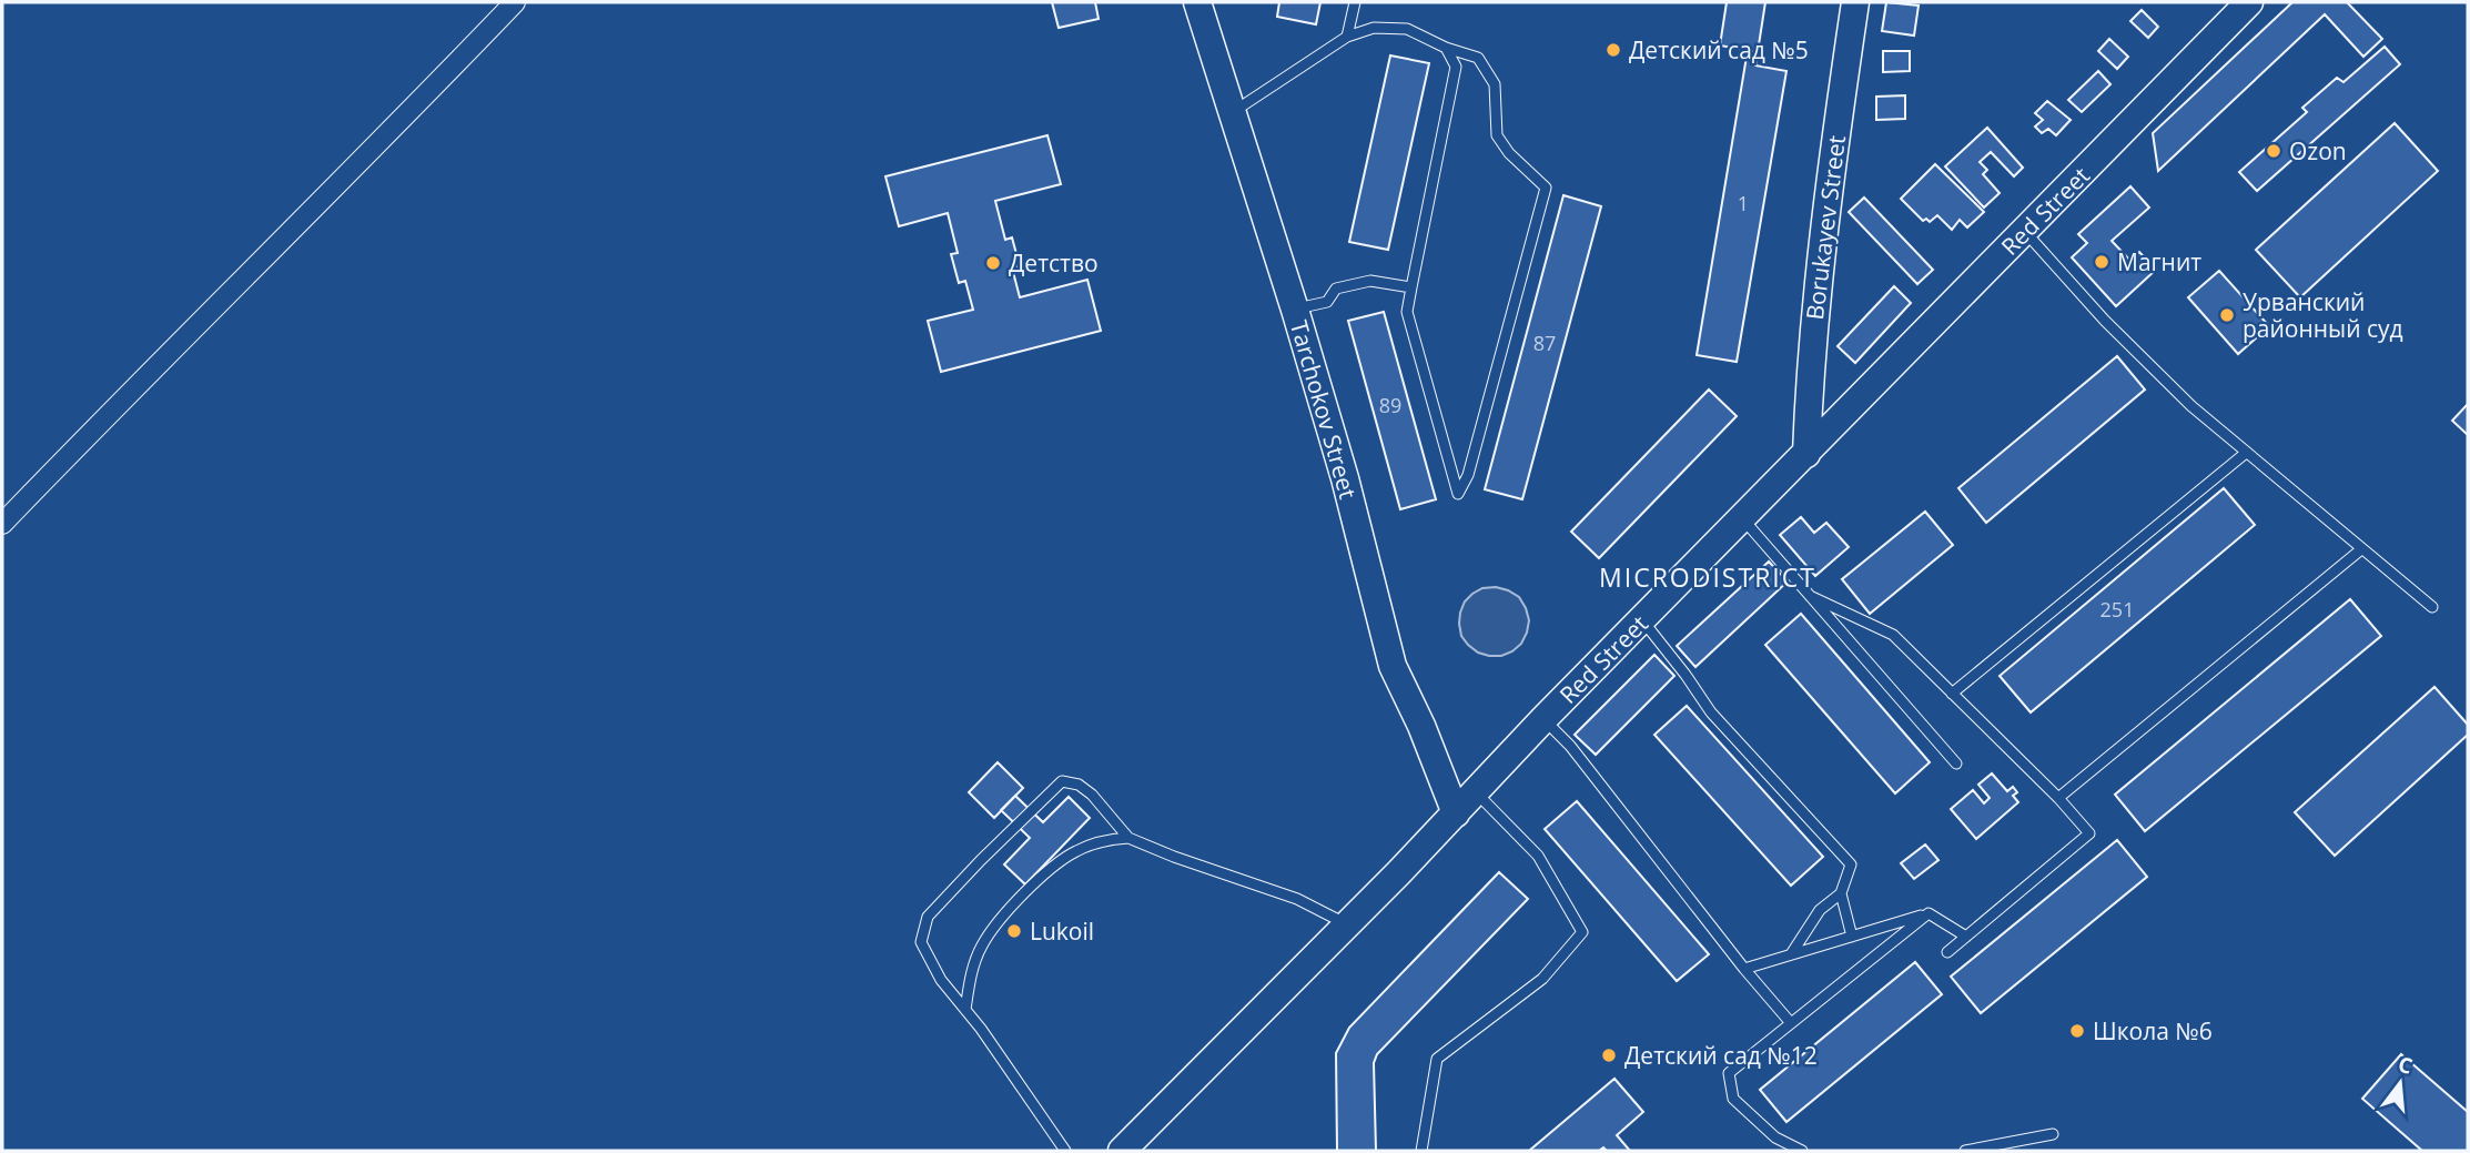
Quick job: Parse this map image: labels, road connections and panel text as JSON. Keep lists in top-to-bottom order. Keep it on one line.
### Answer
{"streets":{"street":["Red Street","Borukayev Street","Tarchokov Street"]},"crossings":[["Red Street","Borukayev Street"],["Red Street","Tarchokov Street"]],"districts":["MICRODISTRICT"],"places":["Детский сад №5","Ozon","Магнит","Детство","Урванский районный суд","Lukoil","Школа №6","Детский сад №12"],"house_numbers":["1","87","89","251"],"north":"top"}
